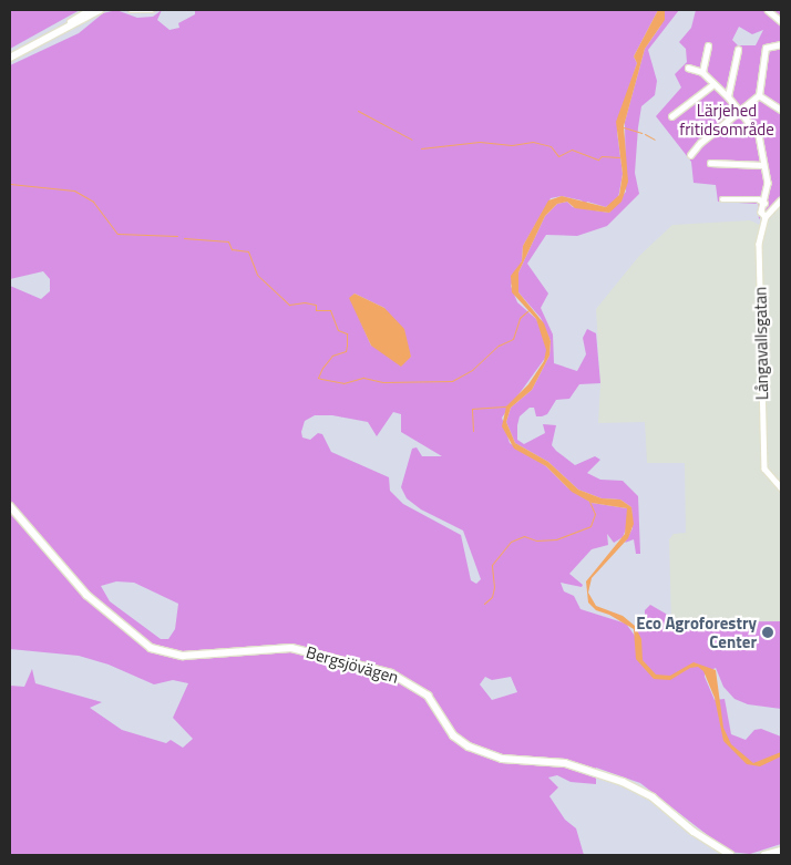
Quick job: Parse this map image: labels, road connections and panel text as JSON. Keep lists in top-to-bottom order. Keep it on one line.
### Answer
{"streets":{"main road":["Bergsjövägen"],"street":["Långavallsgatan"]},"parks":["Lärjehed fritidsområde"],"places":["Eco Agroforestry Center"]}
